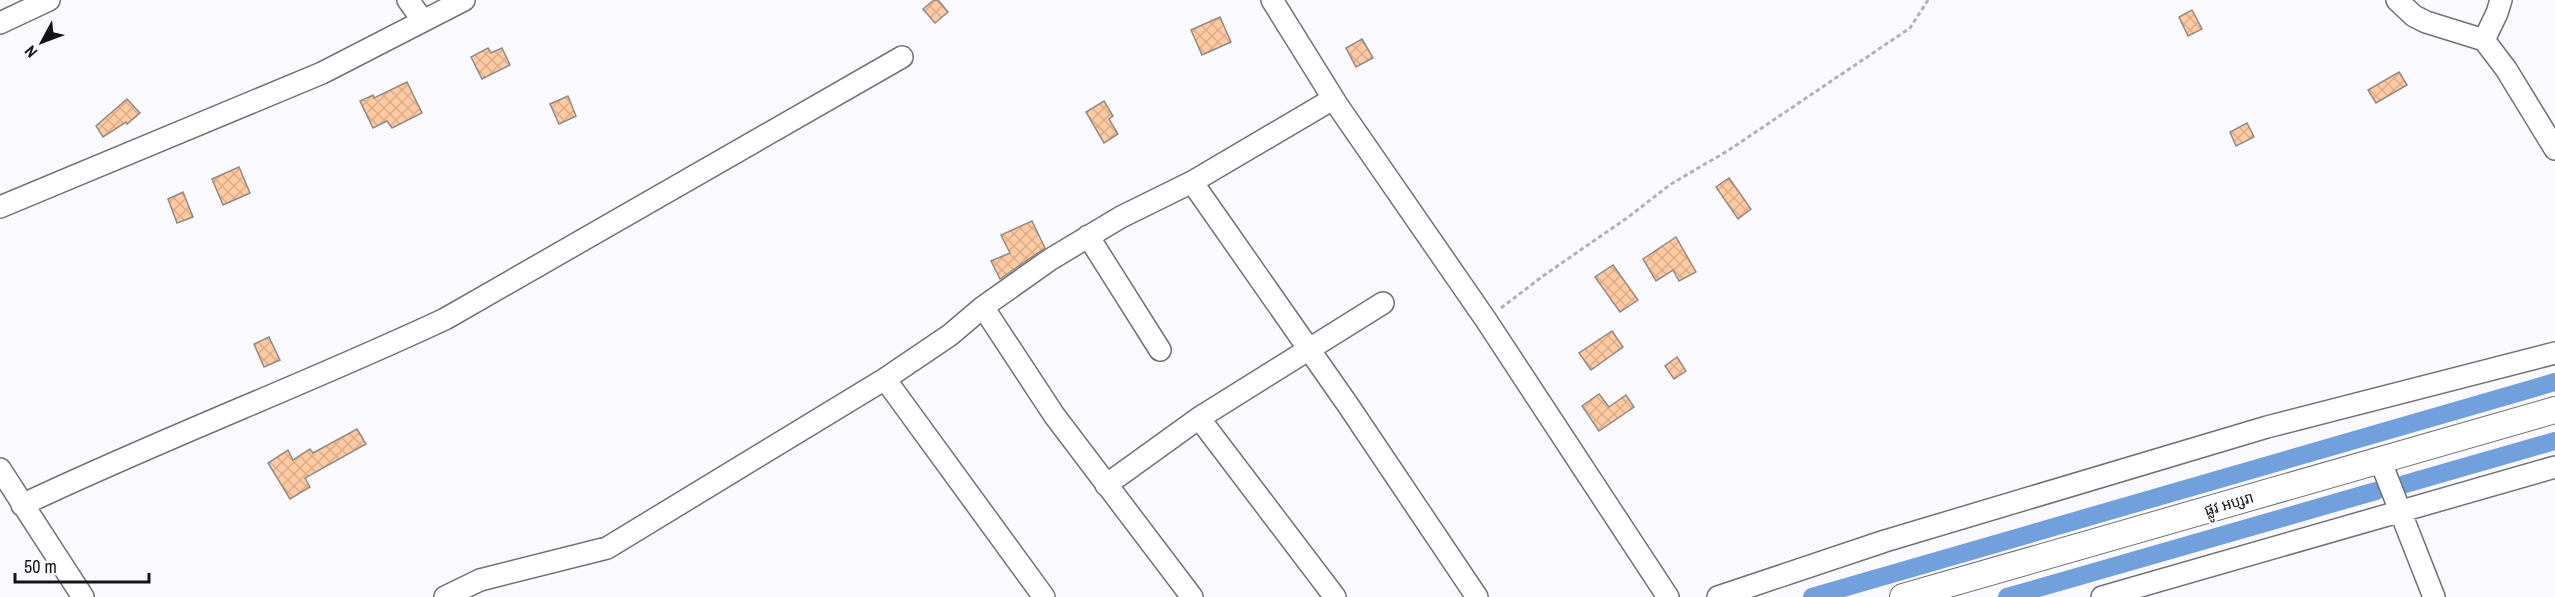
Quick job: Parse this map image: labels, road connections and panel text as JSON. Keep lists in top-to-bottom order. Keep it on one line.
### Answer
{"streets":{"street":["ផ្លូវ អប្សរា"]},"scale_bar":"50 m","north":"bottom left"}
